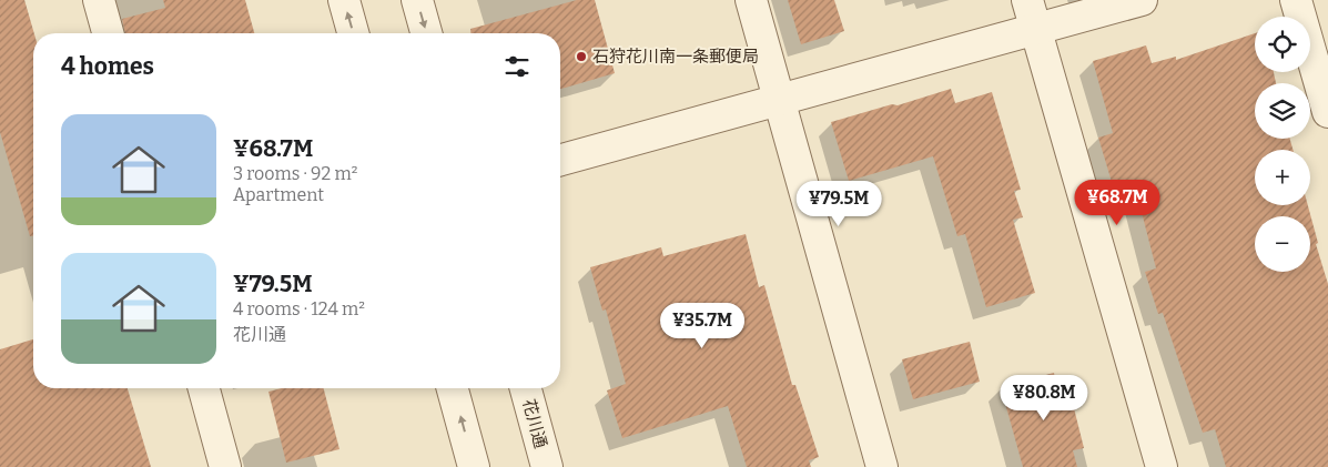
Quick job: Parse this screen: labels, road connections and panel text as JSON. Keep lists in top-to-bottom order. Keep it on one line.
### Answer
{"streets":{"street":["花川通"]},"places":["石狩花川南一条郵便局"],"page":{"map_buttons":["+","−"],"heading":"4 homes","list":[{"name":"¥68.7M","note":"3 rooms · 92 m² · Apartment"},{"name":"¥79.5M","note":"4 rooms · 124 m² · 花川通"}],"price":["¥68.7M","¥79.5M","¥35.7M","¥80.8M"]}}
